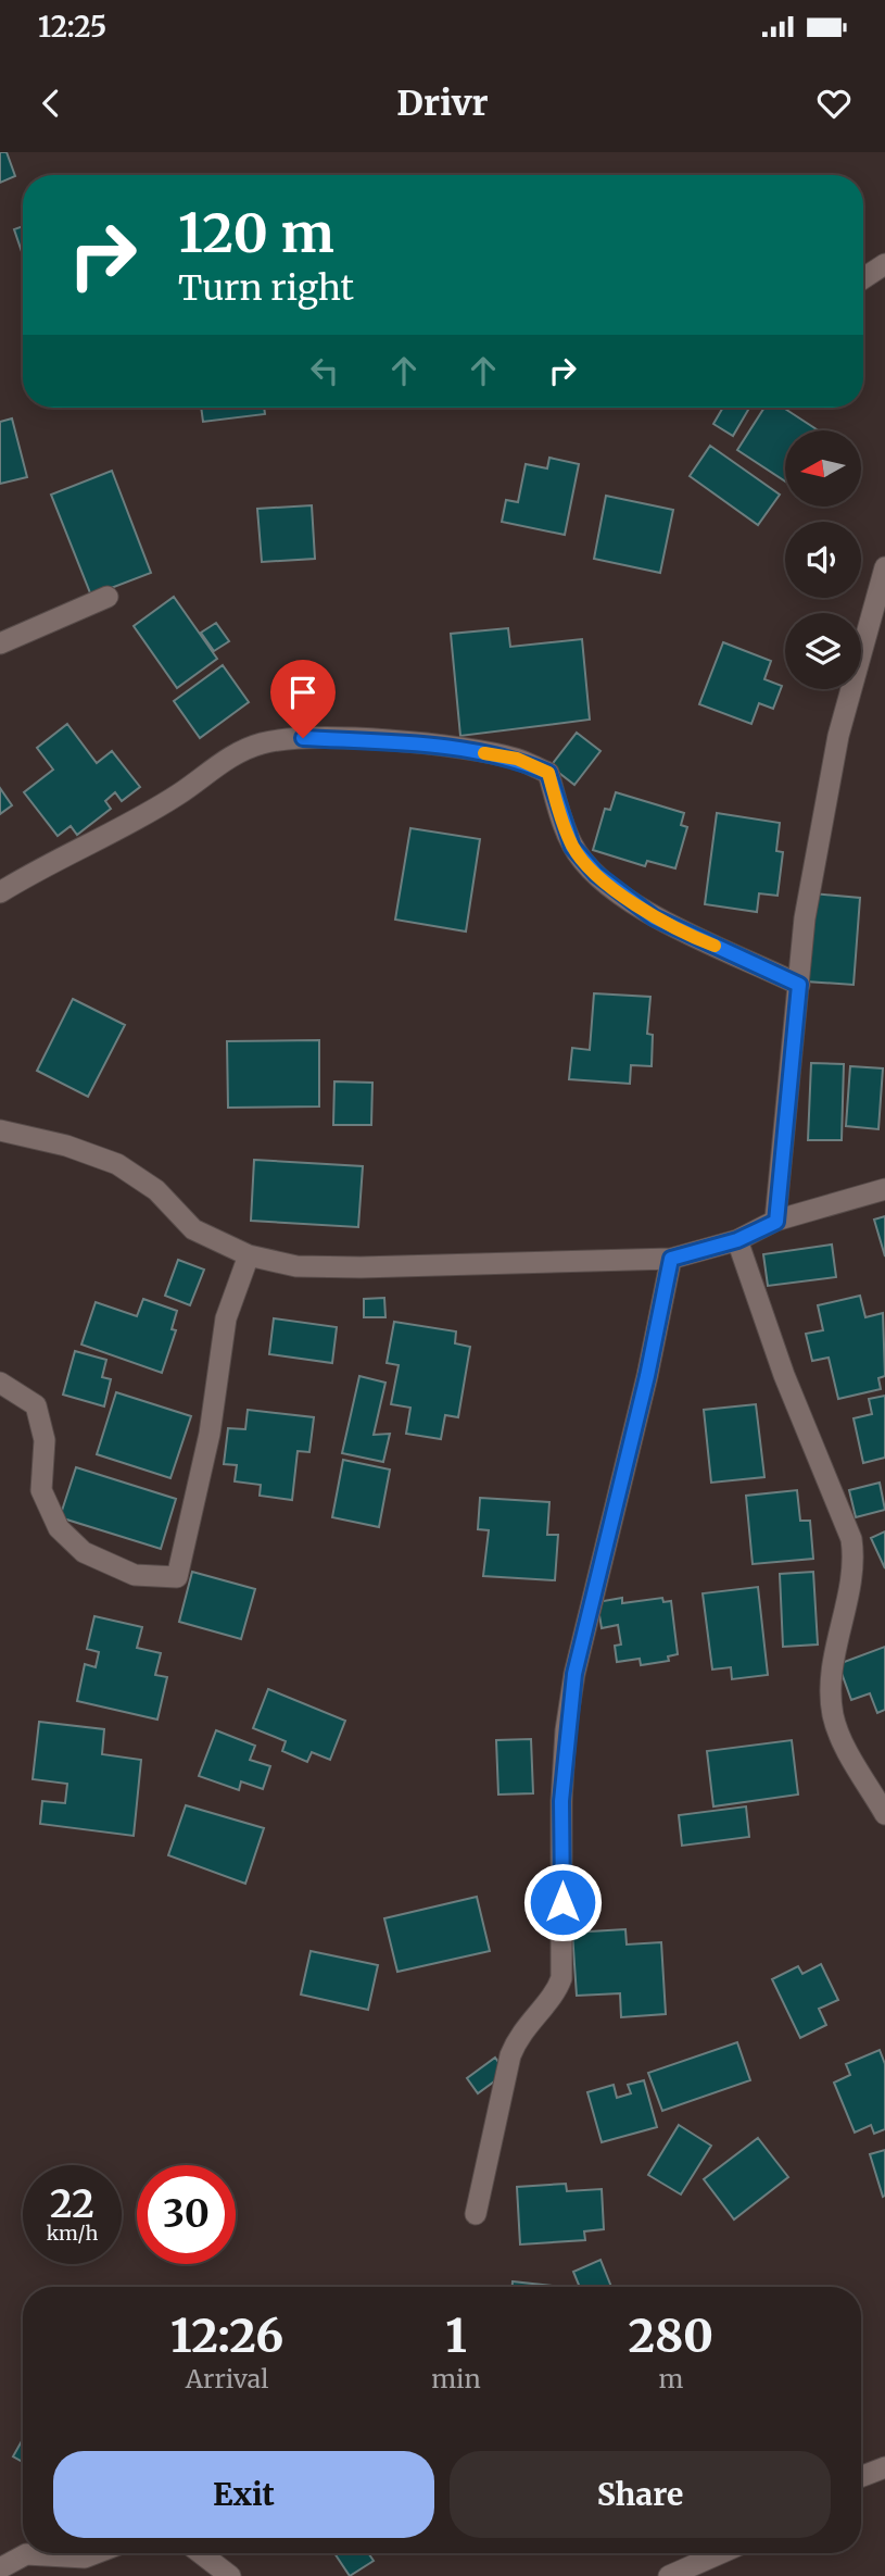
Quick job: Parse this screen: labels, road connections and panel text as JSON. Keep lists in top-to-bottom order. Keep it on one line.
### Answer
{"north":"left","page":{"status":"12:25","header":"Drivr","turn":["120 m","Turn right"],"speed":"22 km/h","limit":"30","eta":["12:26","Arrival","1","min","280","m"],"buttons":["Exit","Share"]}}
